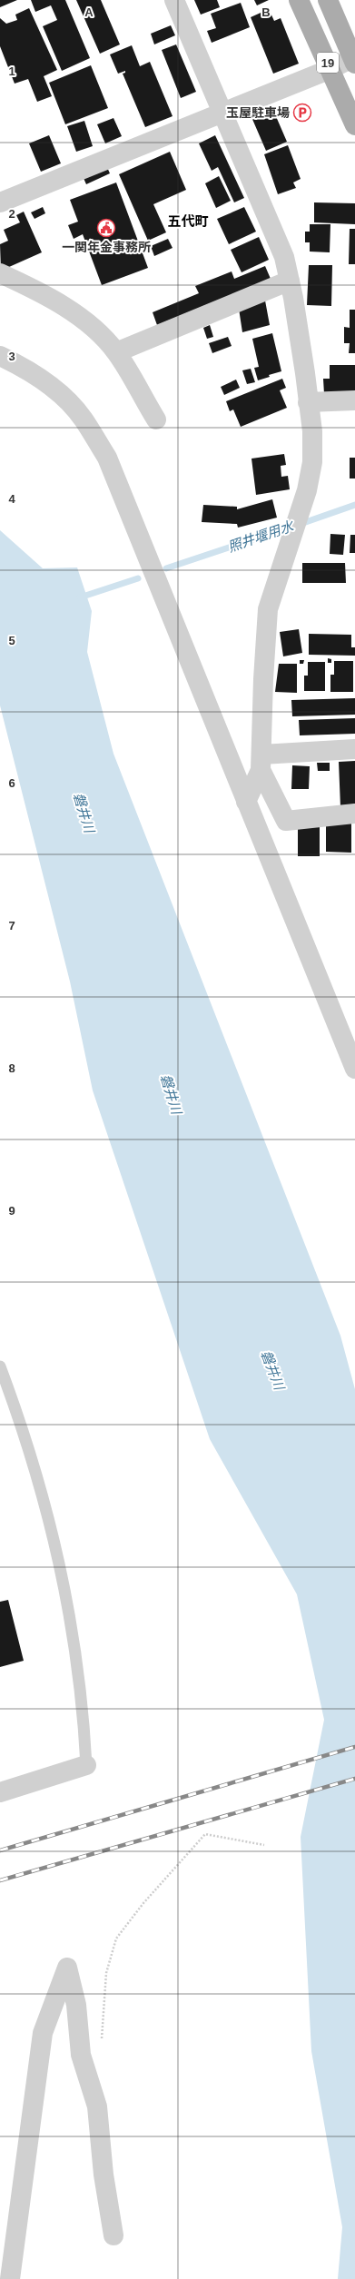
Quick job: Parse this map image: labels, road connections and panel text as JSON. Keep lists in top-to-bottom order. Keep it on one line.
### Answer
{"streets":{"main road":["19"]},"districts":["五代町"],"water":["照井堰用水","磐井川"],"places":{"parking":["玉屋駐車場"],"public building":["一関年金事務所"]},"grid":{"columns":["A","B"],"rows":["1","2","3","4","5","6","7","8","9"]}}
